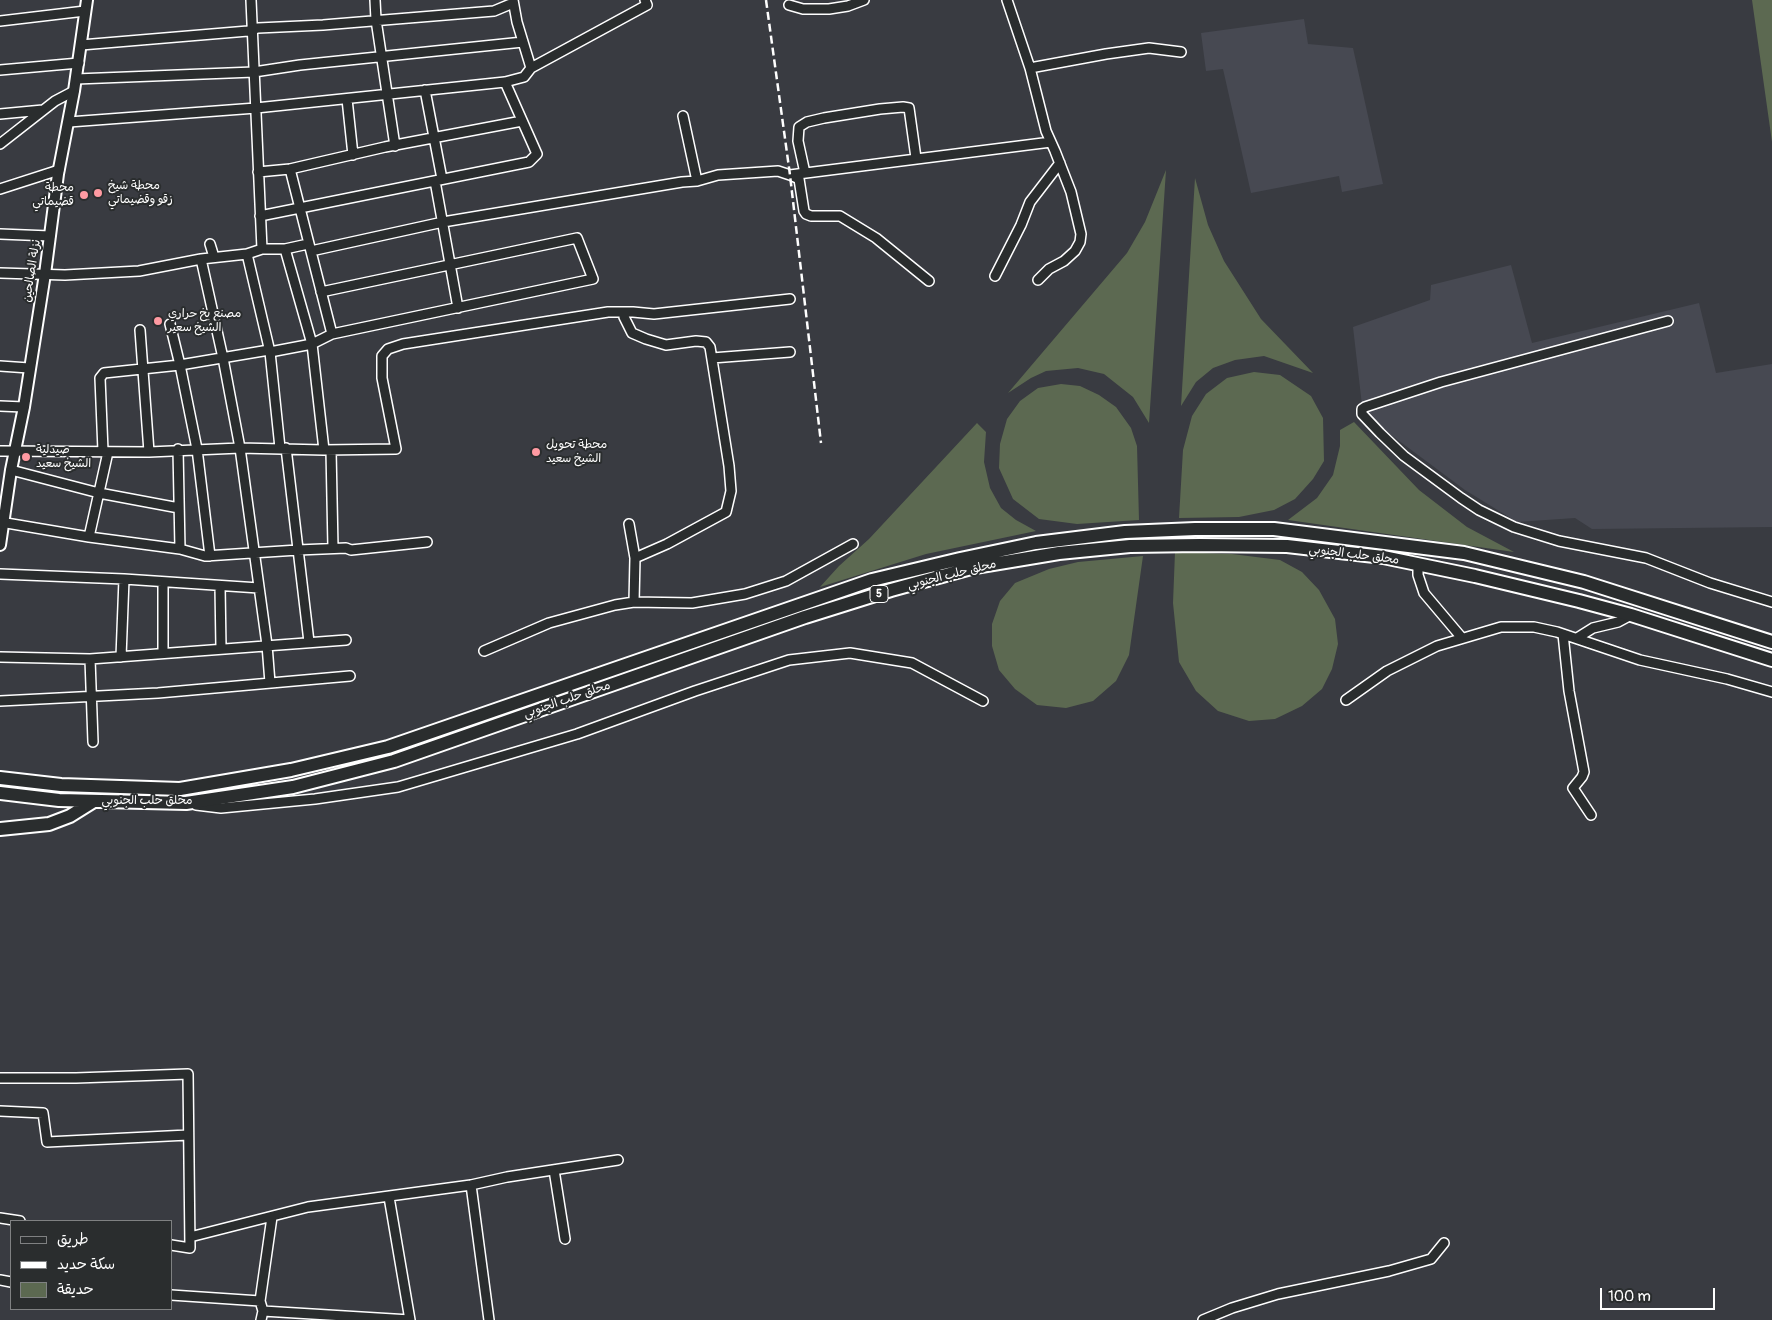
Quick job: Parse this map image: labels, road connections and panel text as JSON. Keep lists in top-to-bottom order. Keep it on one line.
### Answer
{"streets":{"highway":["محلق حلب الجنوبي","5"],"main road":["نزلة الصالحين"]},"places":["محطة شيخ زقو وقضيماتي","محطة قضيماتي","مصنع بخ حراري الشيخ سعير","محطة تحويل الشيخ سعيد","صيدلية الشيخ سعيد"],"legend":["طريق","سكة حديد","حديقة"],"scale_bar":"100 m"}
